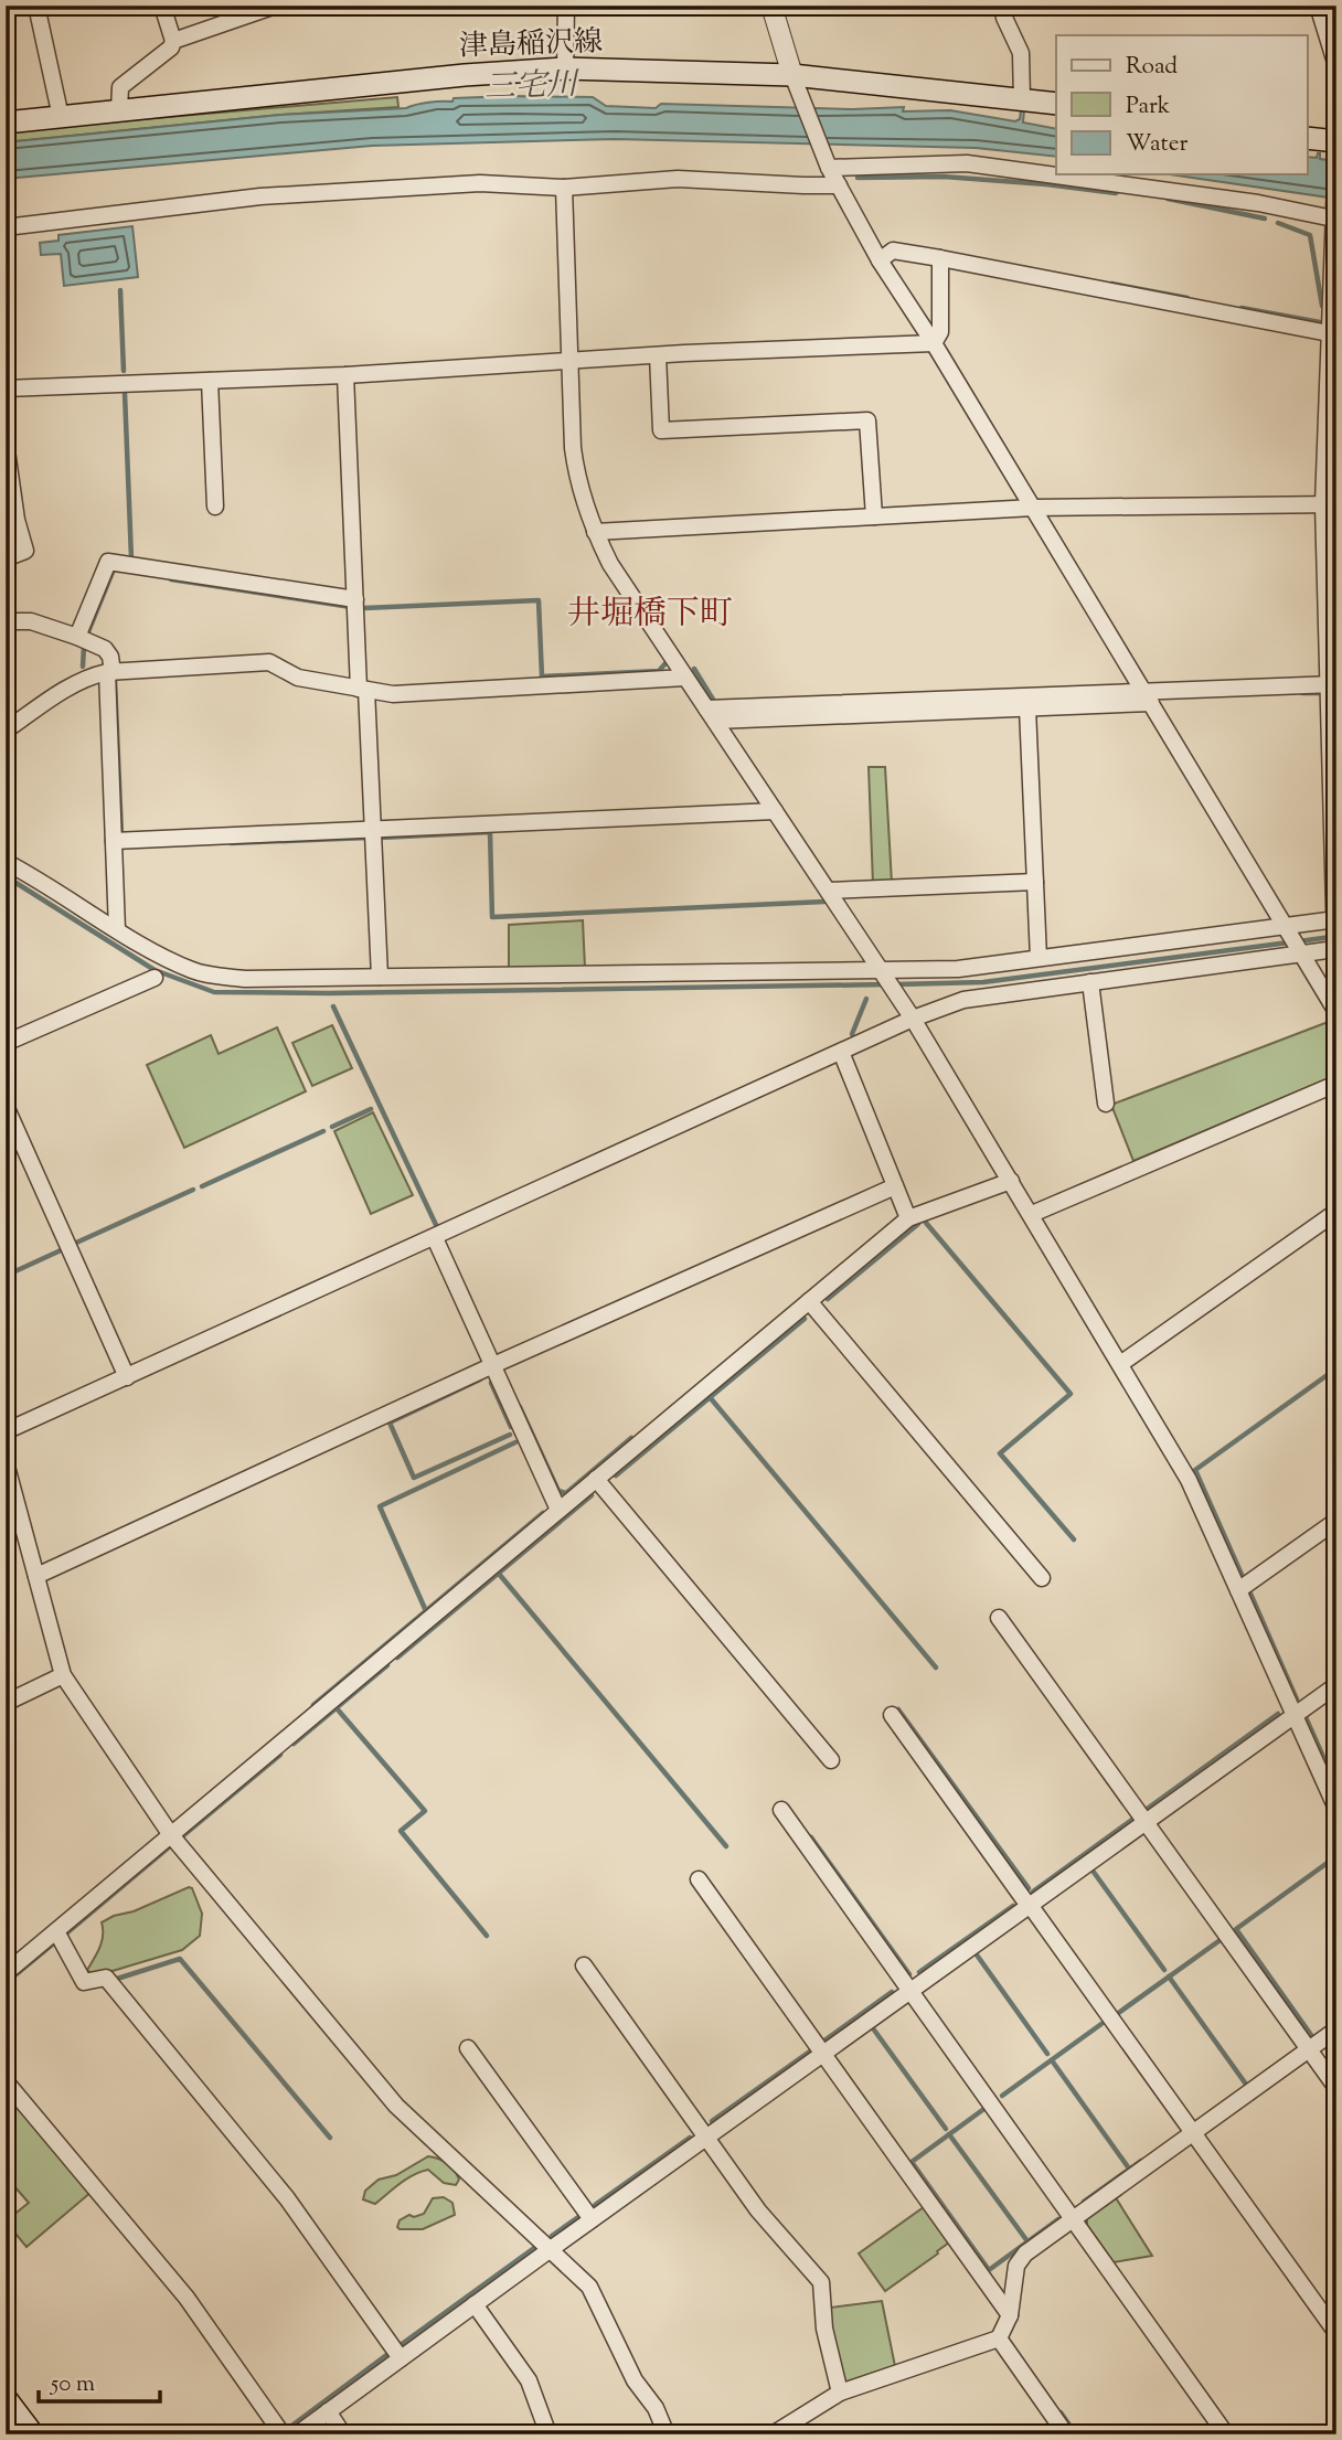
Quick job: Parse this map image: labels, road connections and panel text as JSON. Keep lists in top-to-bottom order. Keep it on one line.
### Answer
{"streets":{"main road":["津島稲沢線"]},"districts":["井堀橋下町"],"water":["三宅川"],"legend":["Road","Park","Water"],"scale_bar":"50 m"}
